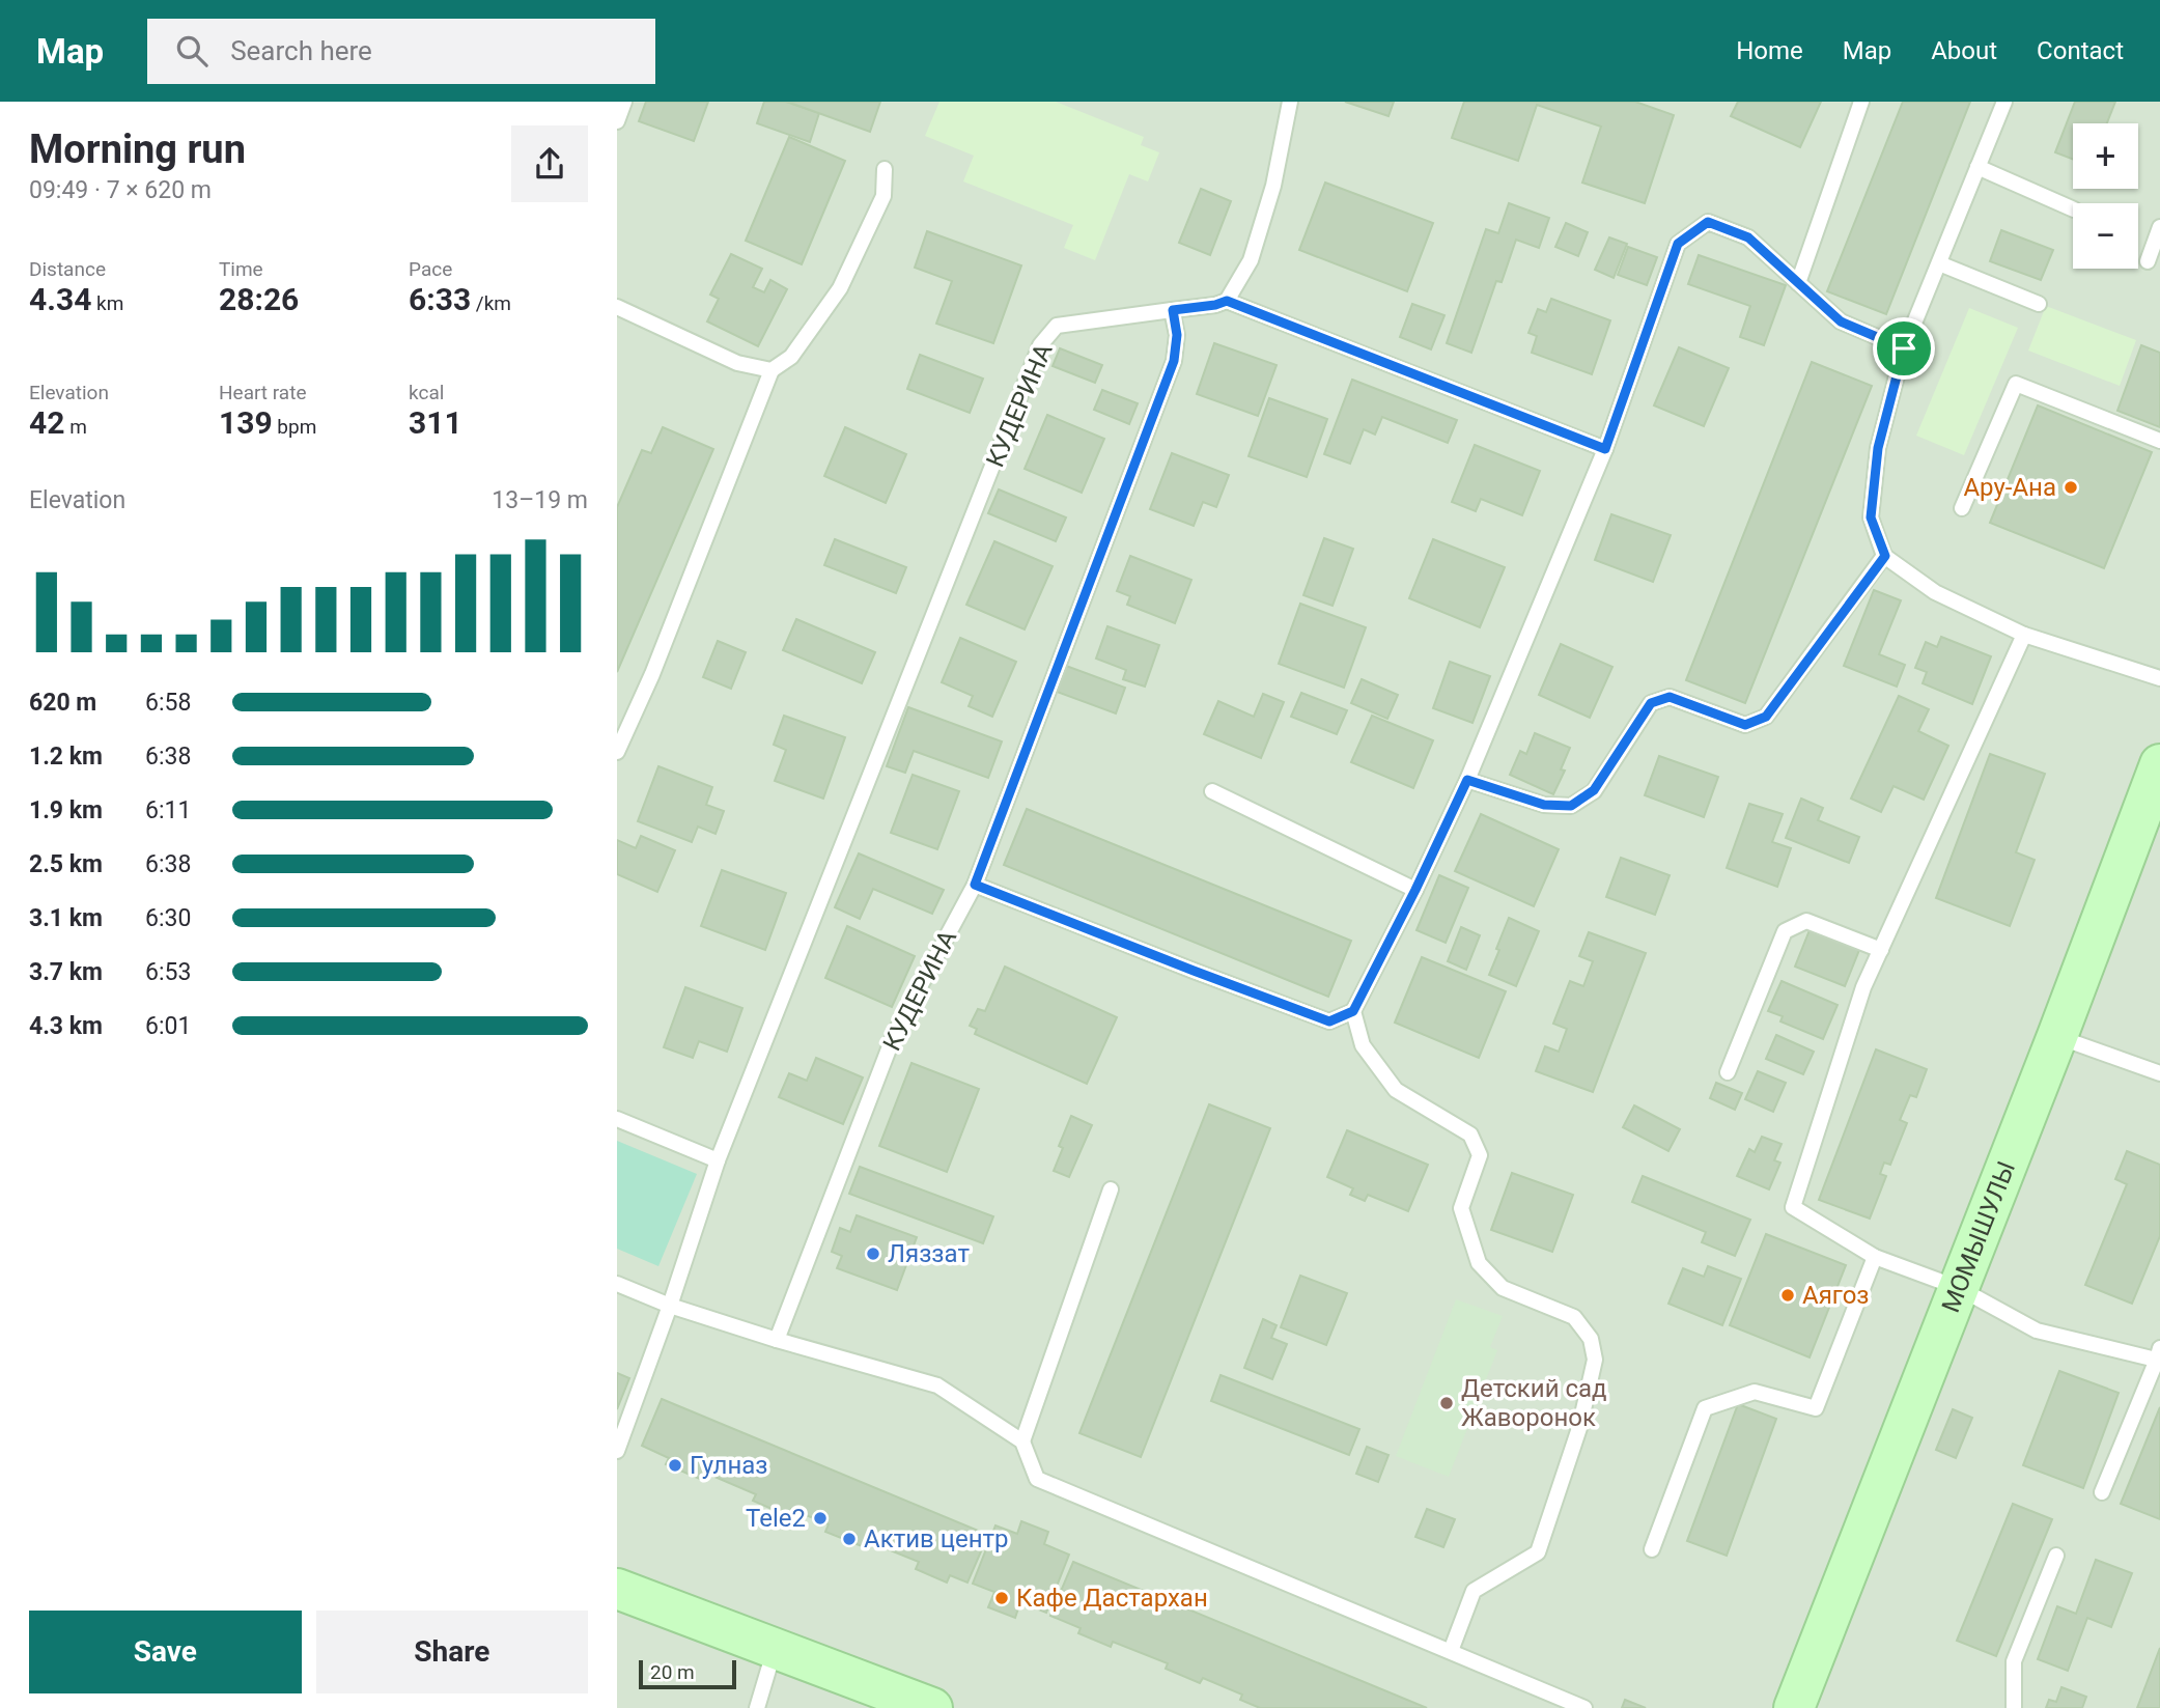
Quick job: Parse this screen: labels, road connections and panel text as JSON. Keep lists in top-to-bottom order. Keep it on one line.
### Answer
{"streets":{"main road":["МОМЫШУЛЫ"],"lane":["КУДЕРИНА"]},"places":["Ару-Ана","Ляззат","Аягоз","Детский сад Жаворонок","Гулназ","Tele2","Актив центр","Кафе Дастархан"],"scale_bar":"20 m","page":{"header":"Map","search":"Search here","nav":["Home","Map","About","Contact"],"heading":["Morning run","09:49 · 7 × 620 m"],"map_buttons":["+","−"],"stats":[["Distance","4.34 km"],["Time","28:26"],["Pace","6:33 /km"],["Elevation","42 m"],["Heart rate","139 bpm"],["kcal","311"]],"chart":["Elevation","13–19 m"],"list":[{"name":"620 m","note":"6:58"},{"name":"1.2 km","note":"6:38"},{"name":"1.9 km","note":"6:11"},{"name":"2.5 km","note":"6:38"},{"name":"3.1 km","note":"6:30"},{"name":"3.7 km","note":"6:53"},{"name":"4.3 km","note":"6:01"}],"buttons":["Save","Share"],"scale":"20 m"}}
